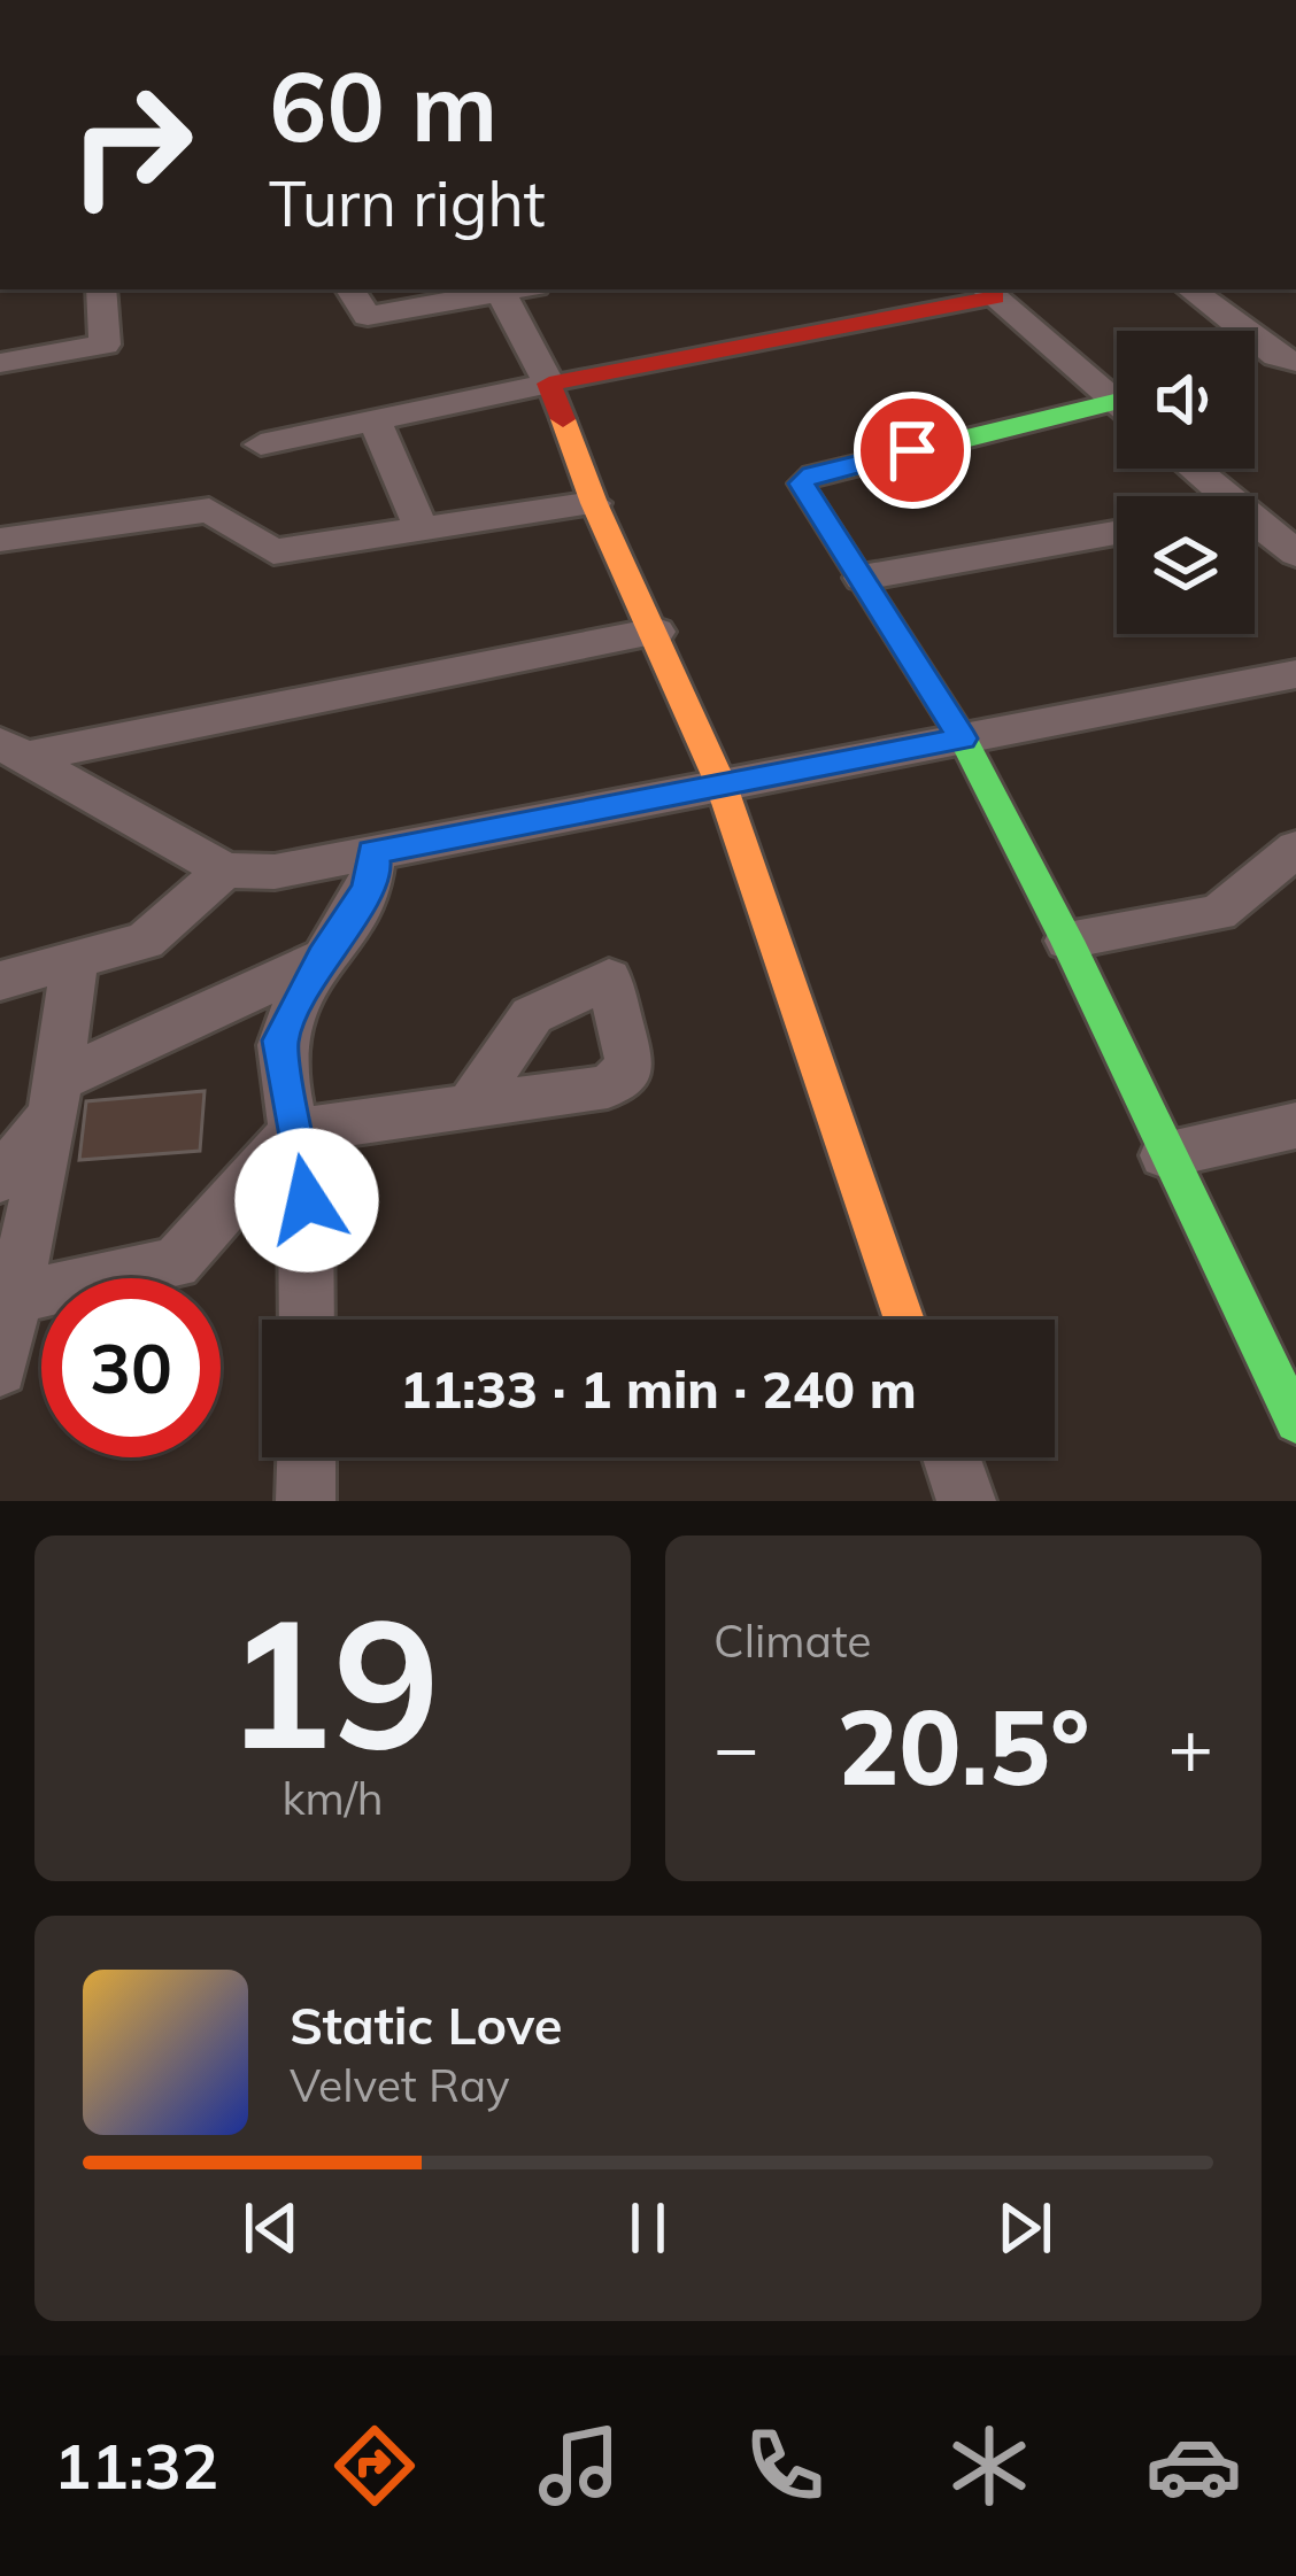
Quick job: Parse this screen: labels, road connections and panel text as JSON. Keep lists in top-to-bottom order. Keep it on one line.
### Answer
{"page":{"turn":["60 m","Turn right"],"limit":"30","trip":"11:33 · 1 min · 240 m","tile":[["19","km/h"],"Climate"],"heat":["−","20.5°","+"],"song":["Static Love","Velvet Ray"],"tabs":"11:32"}}
